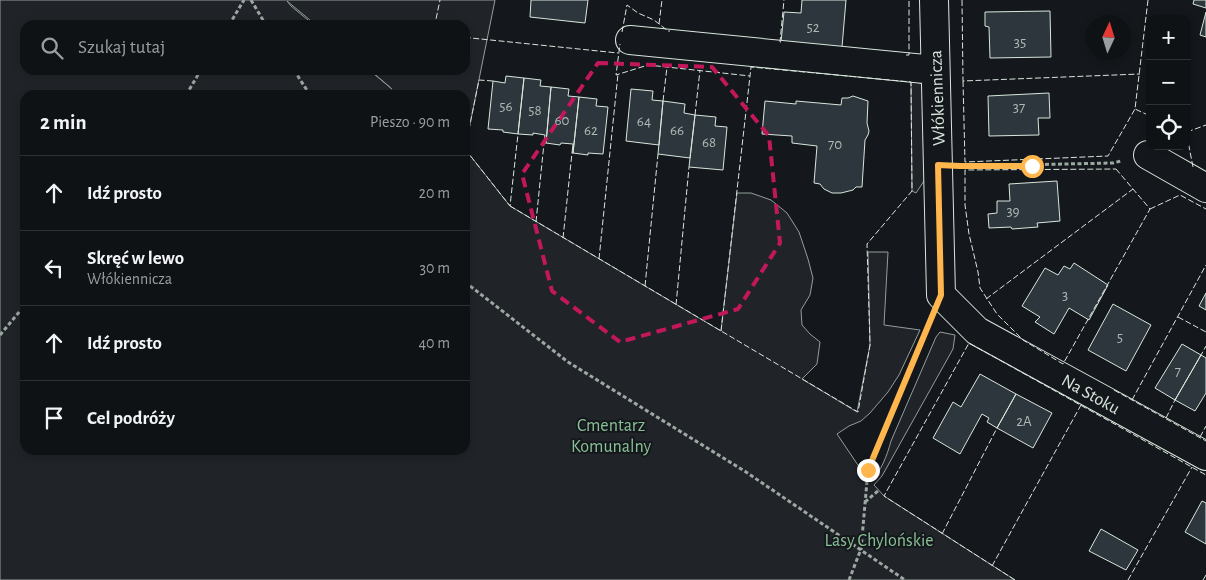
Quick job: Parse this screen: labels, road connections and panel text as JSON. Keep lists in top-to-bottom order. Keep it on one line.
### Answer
{"streets":{"street":["Włókiennicza","Na Stoku"]},"crossings":[["Włókiennicza","Na Stoku"]],"parks":["Cmentarz Komunalny","Lasy Chylońskie"],"house_numbers":["52","35","56","37","58","60","64","62","66","68","70","39","3","5","7","2A"],"north":"top","page":{"map_buttons":["+","−"],"search":"Szukaj tutaj","heading":["2 min","Pieszo · 90 m"],"list":[["Idź prosto","20 m"],["Skręć w lewo","Włókiennicza","30 m"],["Idź prosto","40 m"],"Cel podróży"]}}
